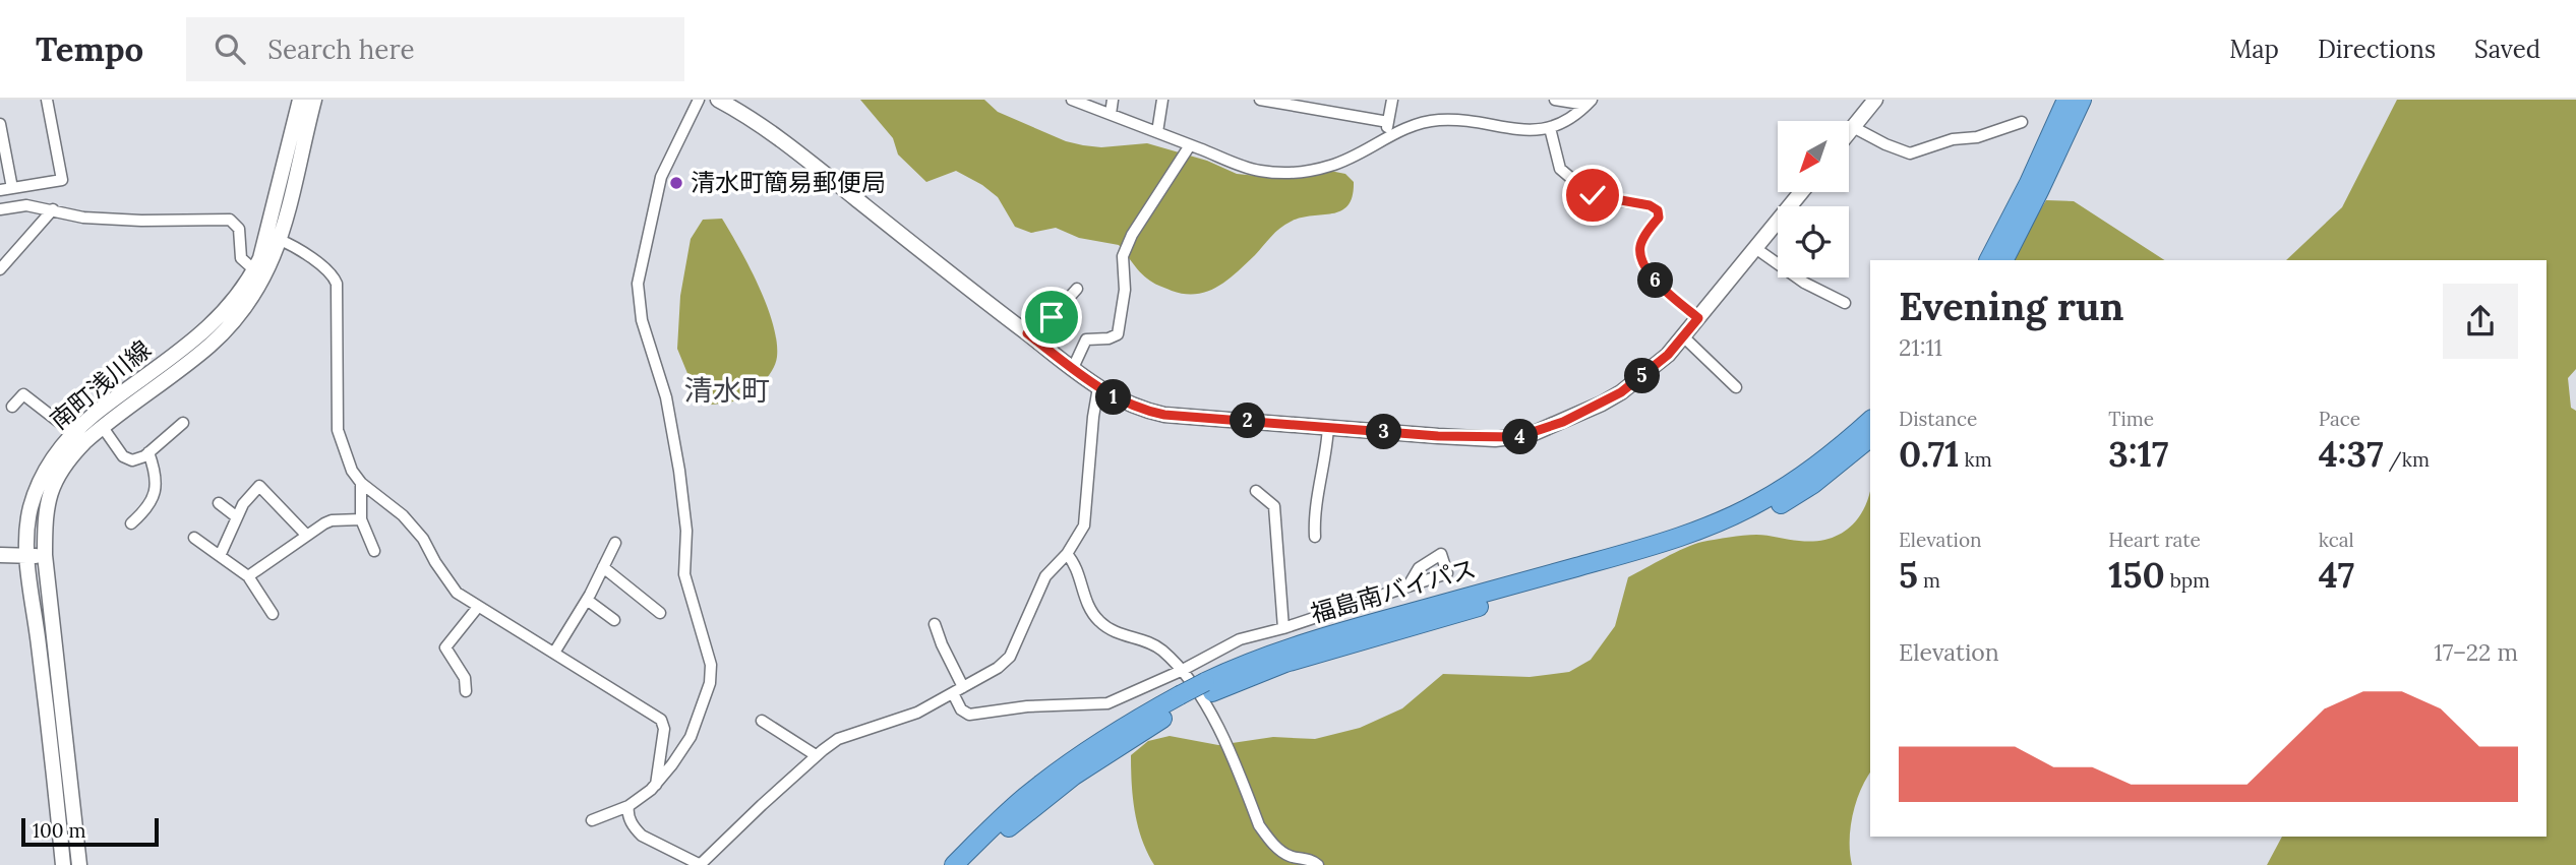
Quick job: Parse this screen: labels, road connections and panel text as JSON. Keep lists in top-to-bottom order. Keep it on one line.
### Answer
{"streets":{"highway":["福島南バイパス"],"street":["南町浅川線"]},"districts":["清水町"],"places":["清水町簡易郵便局"],"scale_bar":"100 m","north":"bottom left","page":{"header":"Tempo","search":"Search here","nav":["Map","Directions","Saved"],"heading":["Evening run","21:11"],"pins":["6","5","1","2","3","4"],"stats":[["Distance","0.71 km"],["Time","3:17"],["Pace","4:37 /km"],["Elevation","5 m"],["Heart rate","150 bpm"],["kcal","47"]],"chart":["Elevation","17–22 m"],"scale":"100 m"}}
